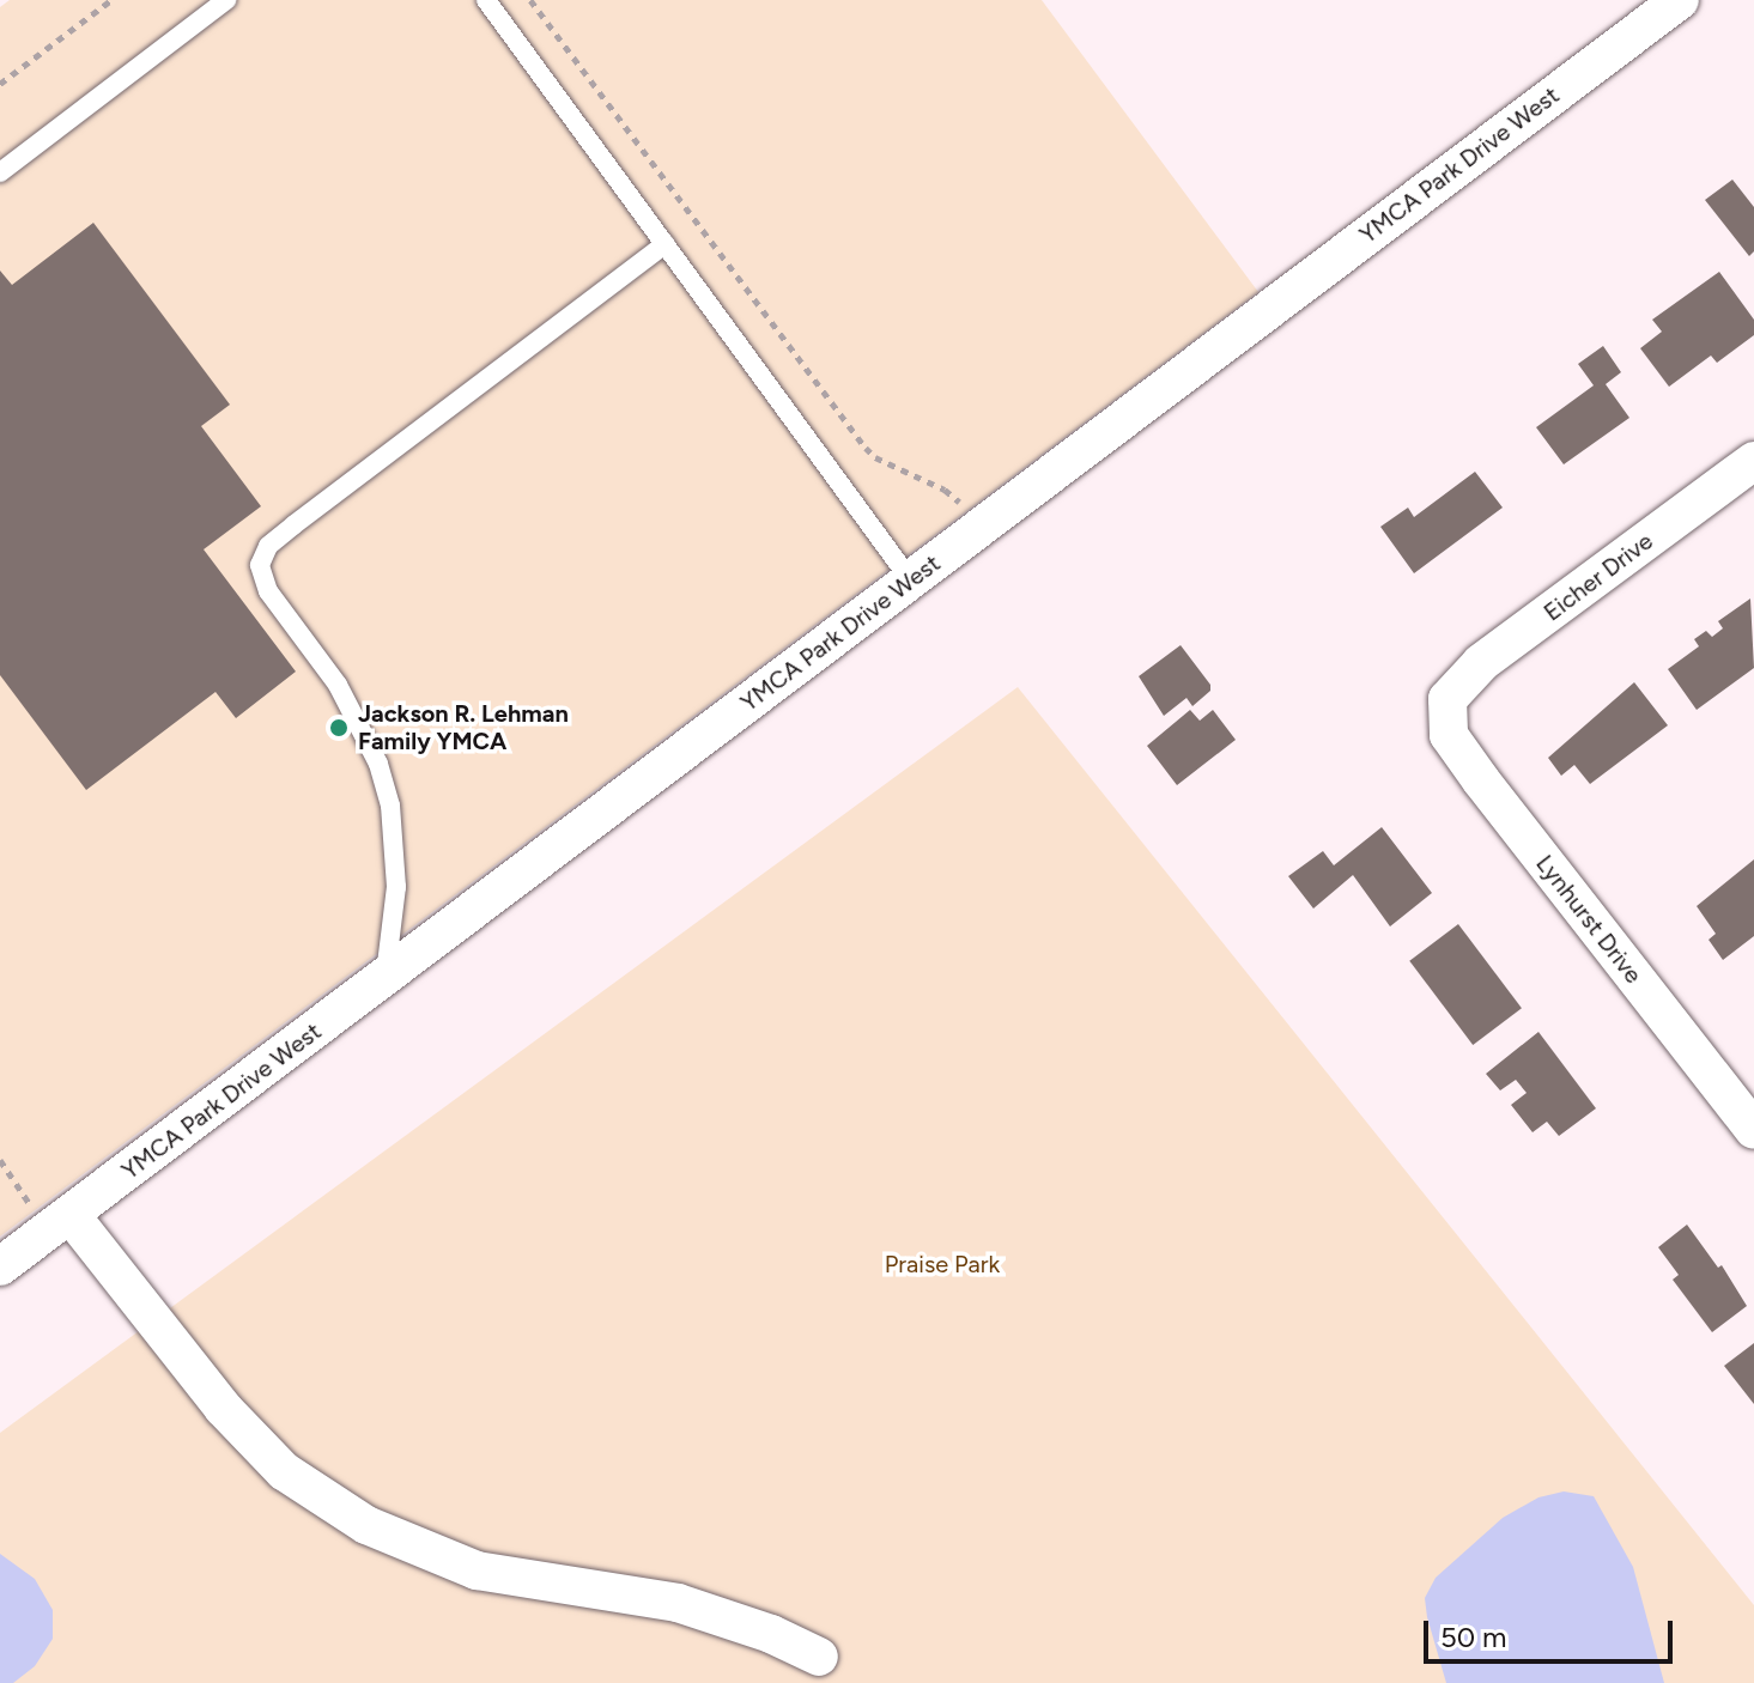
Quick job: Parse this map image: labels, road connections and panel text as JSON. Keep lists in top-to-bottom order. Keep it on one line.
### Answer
{"streets":{"street":["YMCA Park Drive West","Eicher Drive","Lynhurst Drive"]},"crossings":[["Eicher Drive","Lynhurst Drive"]],"parks":["Praise Park"],"places":["Jackson R. Lehman Family YMCA"],"scale_bar":"50 m"}
